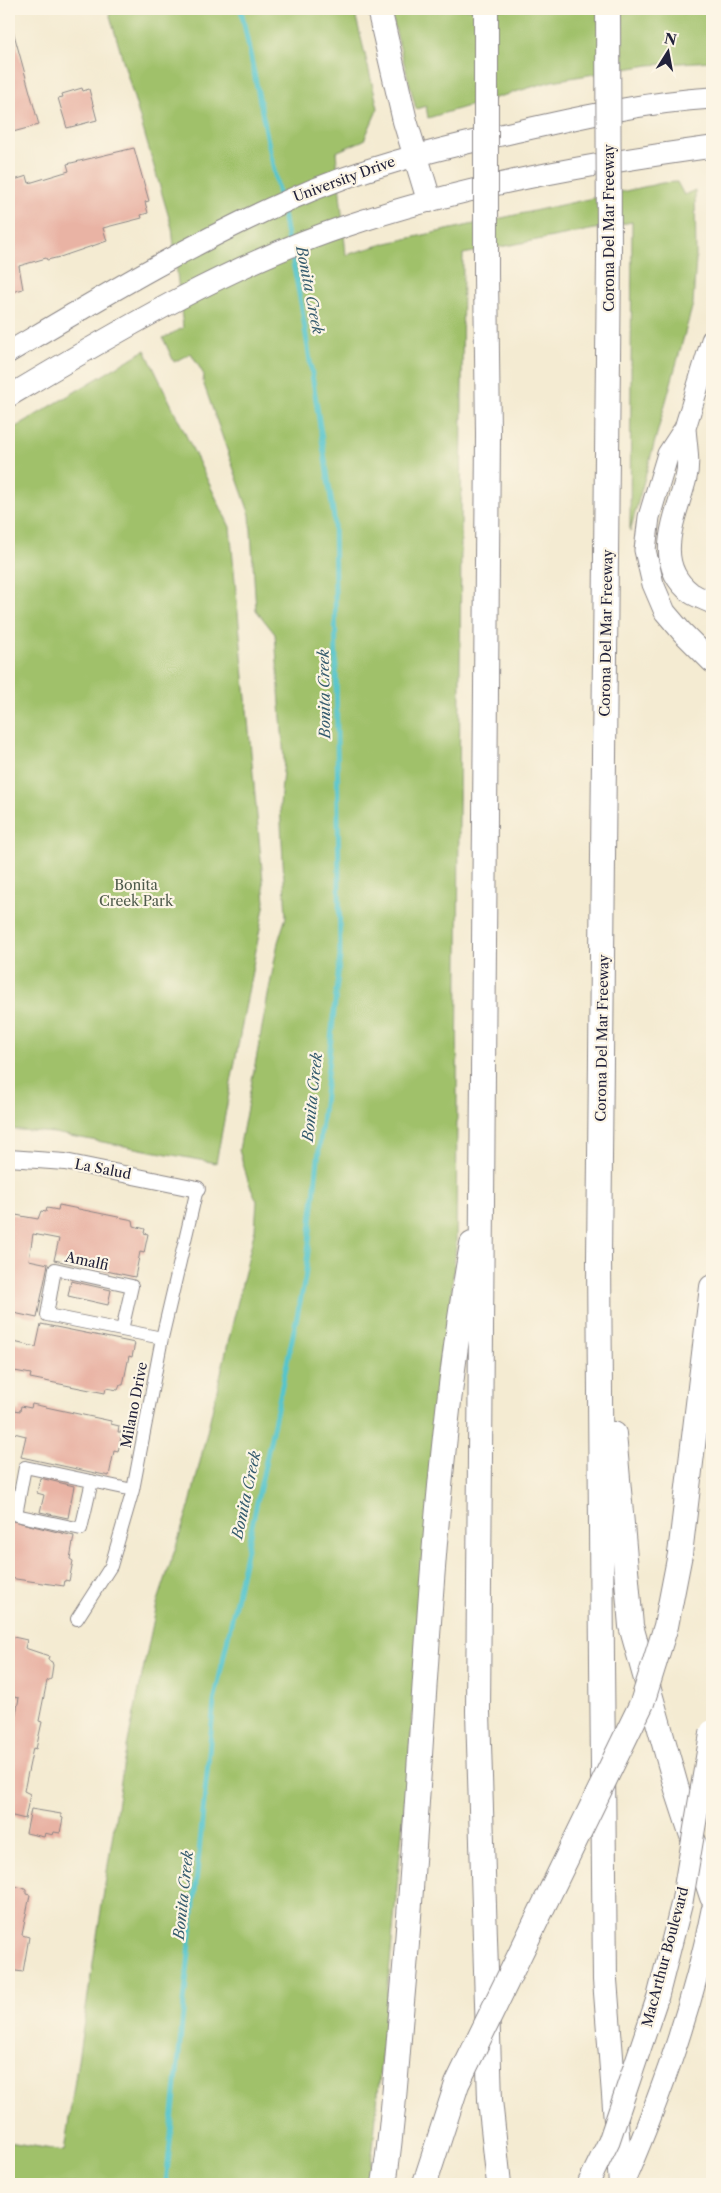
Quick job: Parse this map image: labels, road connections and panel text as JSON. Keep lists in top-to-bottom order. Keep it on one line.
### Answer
{"streets":{"highway":["Corona Del Mar Freeway"],"main road":["University Drive","MacArthur Boulevard"],"street":["La Salud","Amalfi","Milano Drive"]},"crossings":[["La Salud","Milano Drive"],["Amalfi","Milano Drive"]],"water":["Bonita Creek"],"parks":["Bonita Creek Park"],"north":"top"}
